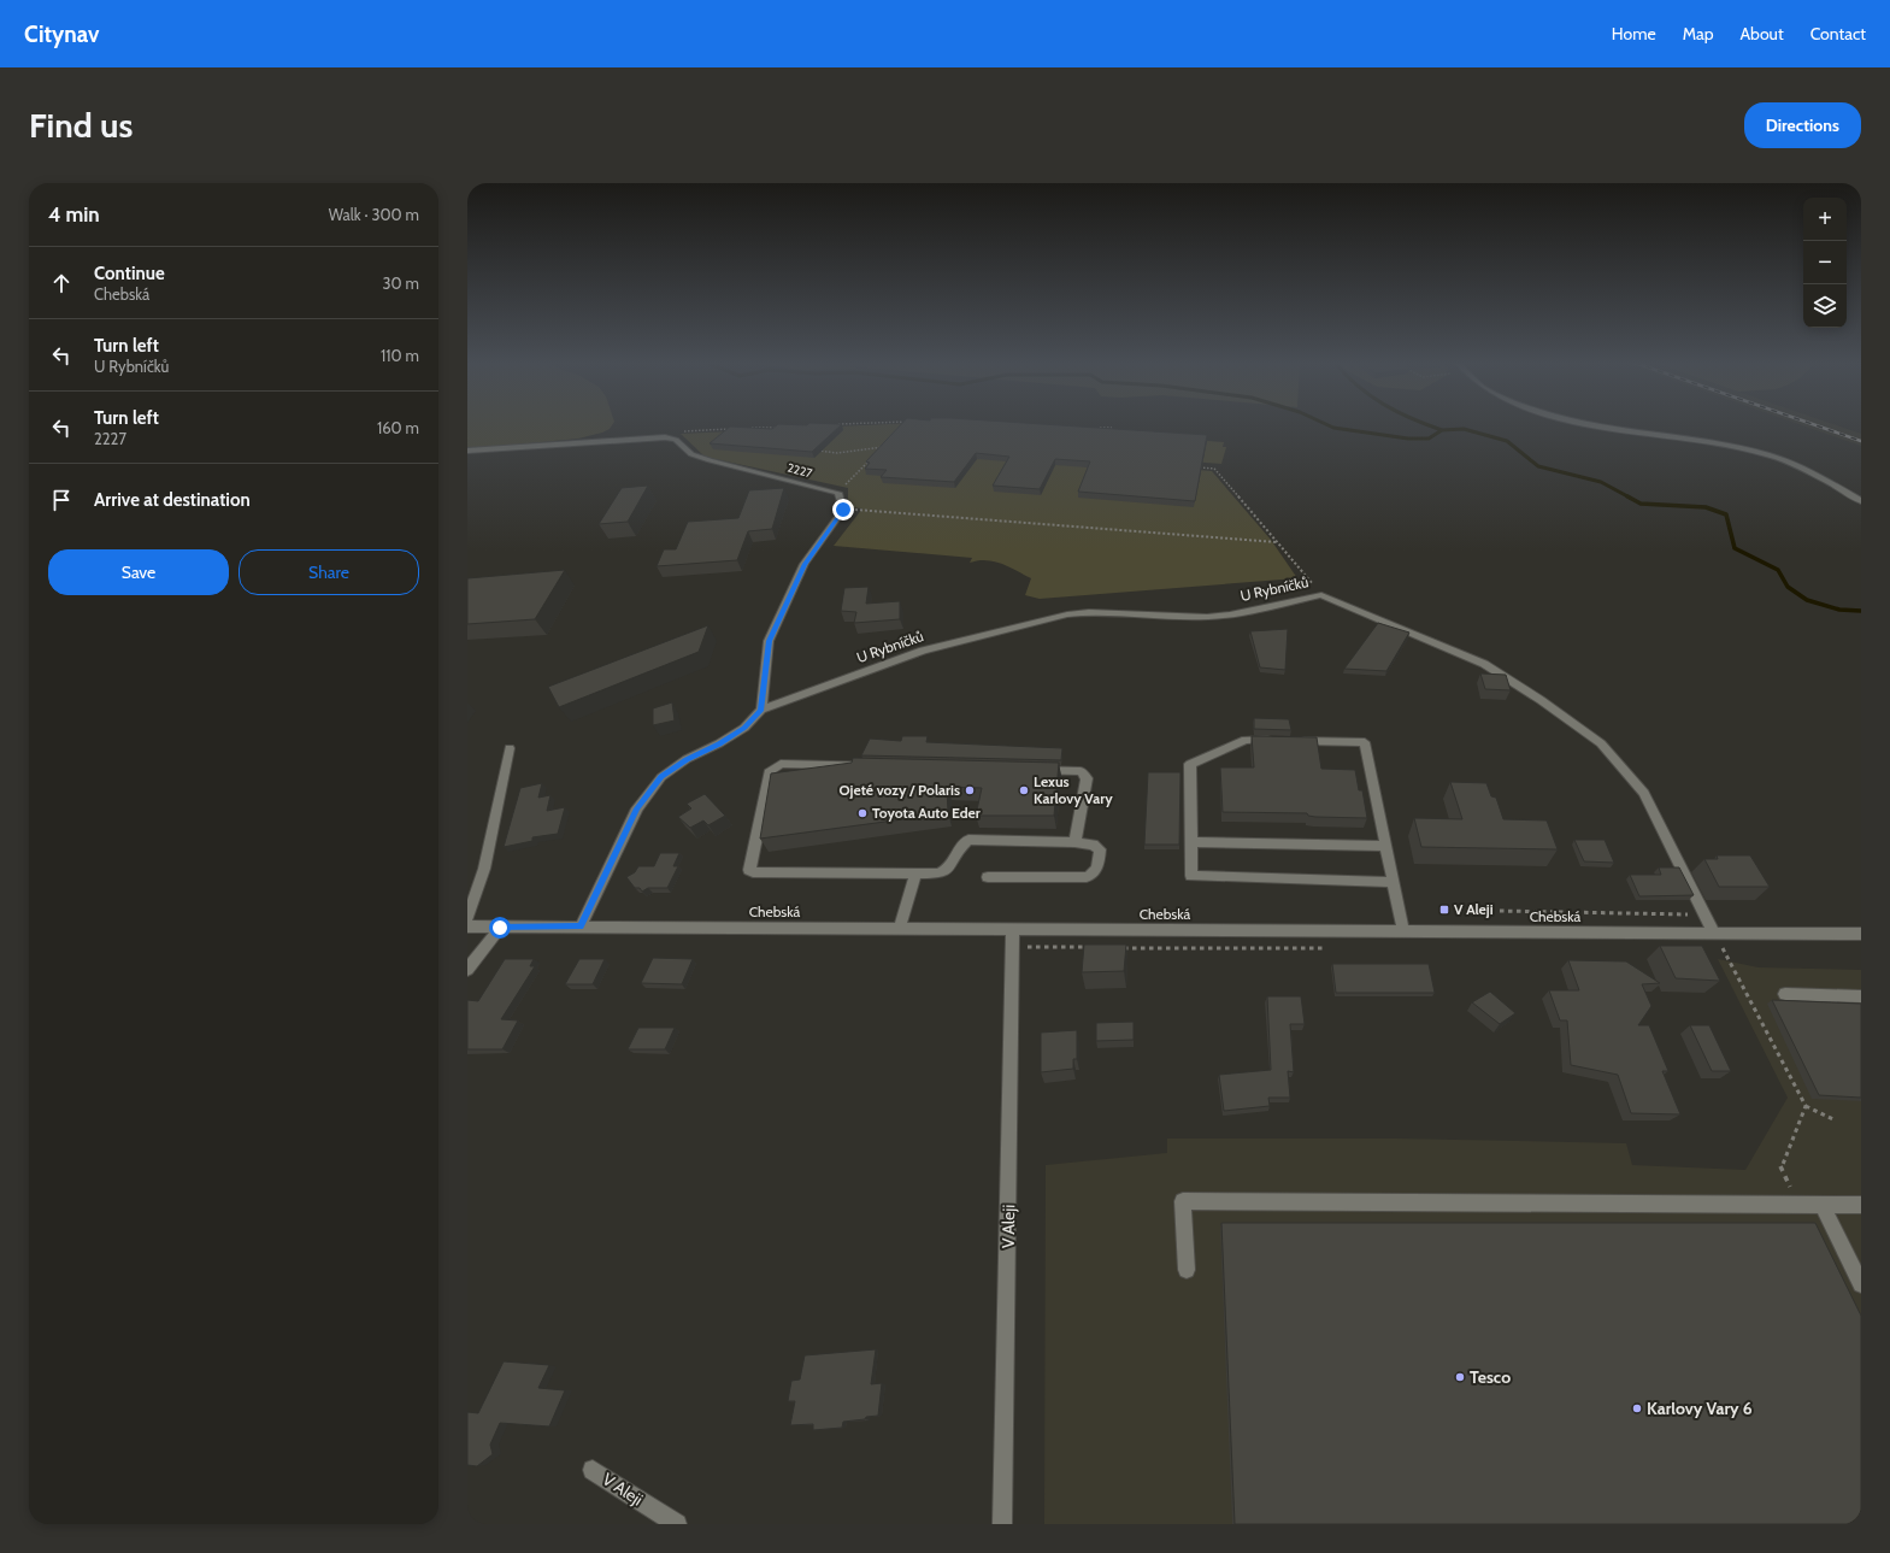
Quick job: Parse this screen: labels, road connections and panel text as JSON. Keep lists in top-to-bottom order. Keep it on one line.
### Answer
{"streets":{"street":["2227","U Rybníčků","Chebská","V Aleji"]},"crossings":[["U Rybníčků","Chebská"],["Chebská","V Aleji"]],"places":{"other":["Ojeté vozy / Polaris","Lexus Karlovy Vary","Toyota Auto Eder","Tesco","Karlovy Vary 6"],"transit":["V Aleji"]},"page":{"header":"Citynav","nav":["Home","Map","About","Contact"],"buttons":["Directions",["Save","Share"]],"title":"Find us","heading":["4 min","Walk · 300 m"],"map_buttons":["+","−"],"list":[["Continue","Chebská","30 m"],["Turn left","U Rybníčků","110 m"],["Turn left","2227","160 m"],"Arrive at destination"]}}
